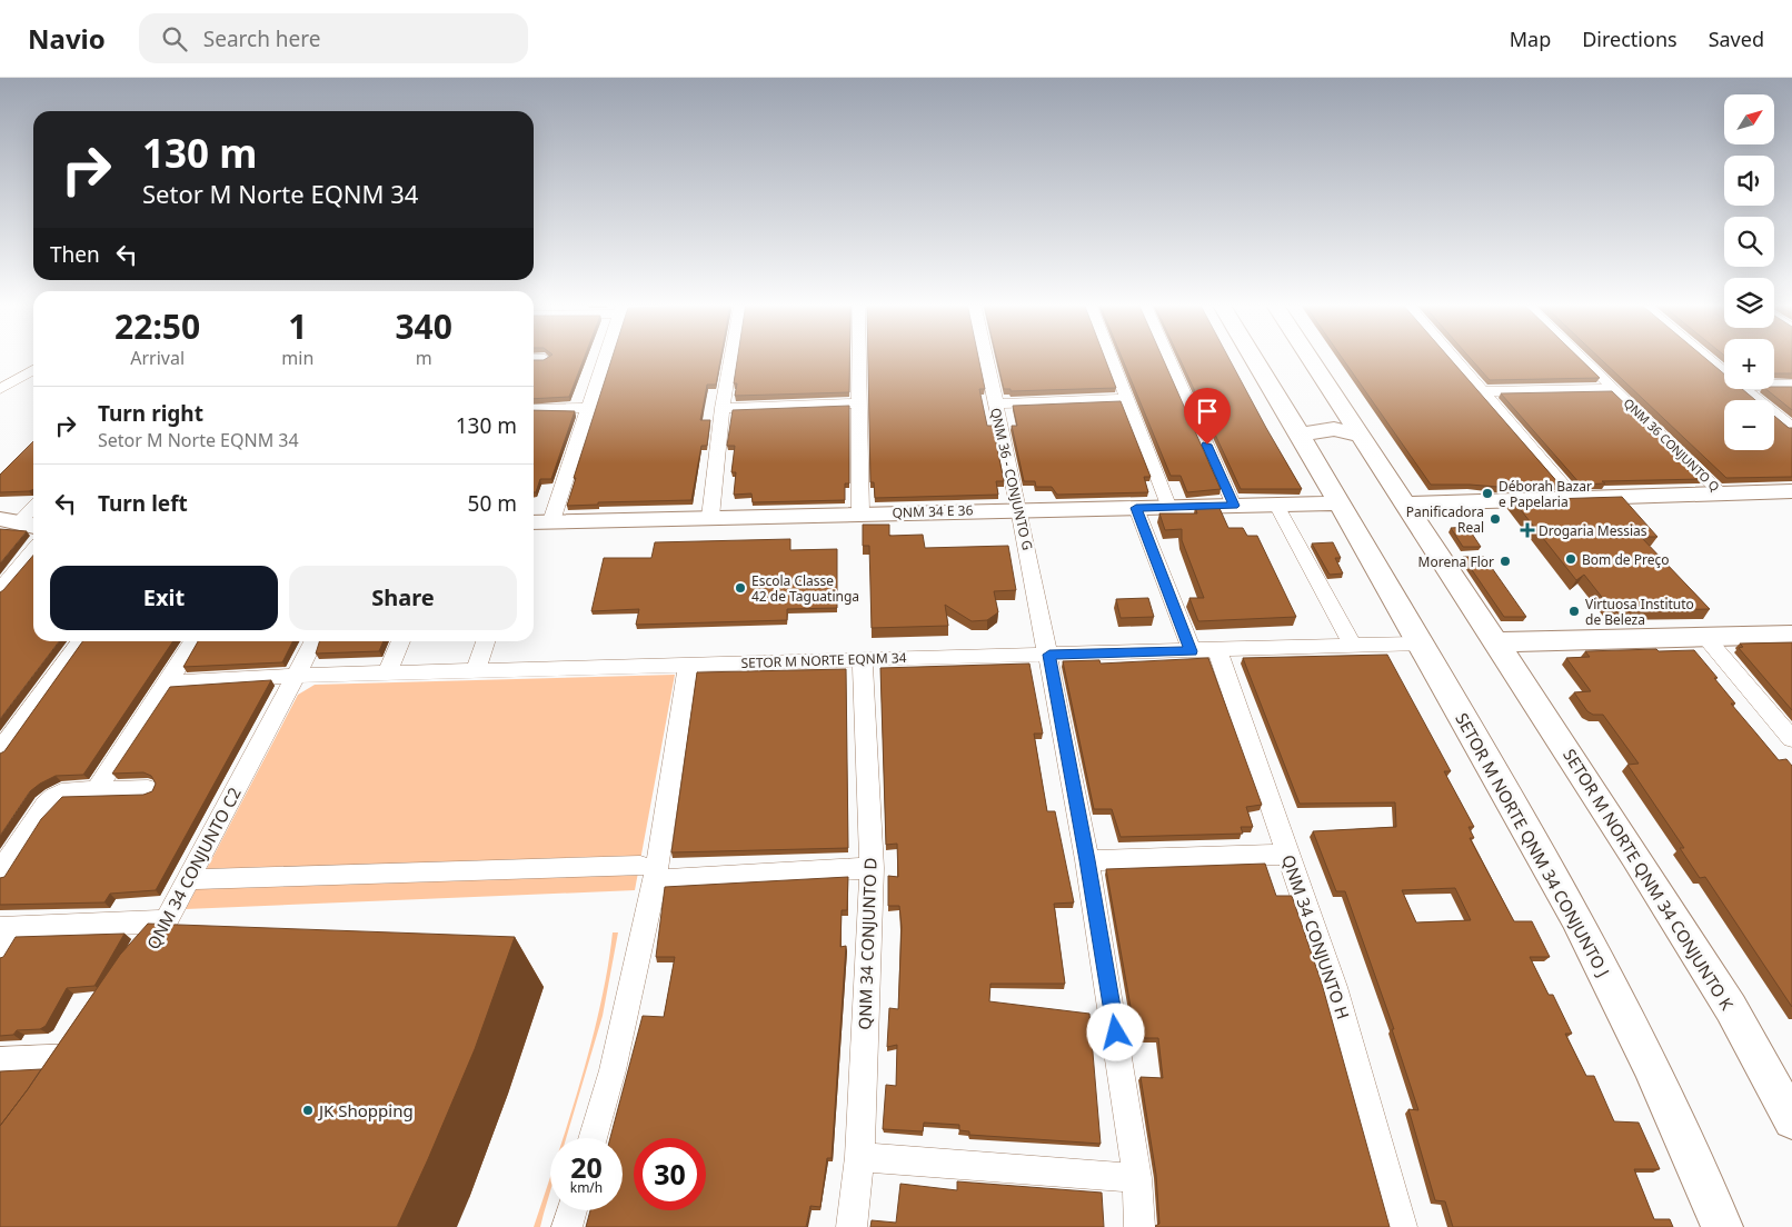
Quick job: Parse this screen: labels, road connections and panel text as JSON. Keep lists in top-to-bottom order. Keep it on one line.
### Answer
{"streets":{"main road":["QNM 34 E 36","SETOR M NORTE QNM 34 CONJUNTO J","SETOR M NORTE QNM 34 CONJUNTO K"],"street":["QNM 36 CONJUNTO Q","QNM 36 - CONJUNTO G","SETOR M NORTE EQNM 34","QNM 34 CONJUNTO C2","QNM 34 CONJUNTO H","QNM 34 CONJUNTO D"]},"crossings":[["QNM 36 - CONJUNTO G","QNM 34 E 36"],["QNM 36 - CONJUNTO G","SETOR M NORTE EQNM 34"],["QNM 34 E 36","SETOR M NORTE QNM 34 CONJUNTO J"],["SETOR M NORTE EQNM 34","SETOR M NORTE QNM 34 CONJUNTO J"],["SETOR M NORTE EQNM 34","QNM 34 CONJUNTO C2"],["SETOR M NORTE EQNM 34","QNM 34 CONJUNTO H"],["SETOR M NORTE EQNM 34","QNM 34 CONJUNTO D"]],"places":{"other":["Déborah Bazar e Papelaria","Panificadora Real","Bom de Preço","Morena Flor","Escola Classe 42 de Taguatinga","Virtuosa Instituto de Beleza","JK Shopping"],"health":["Drogaria Messias"]},"north":"top right","page":{"header":"Navio","search":"Search here","nav":["Map","Directions","Saved"],"map_buttons":["+","−"],"turn":["130 m","Setor M Norte EQNM 34"],"then":"Then","eta":["22:50","Arrival","1","min","340","m"],"list":[{"name":"Turn right","note":"Setor M Norte EQNM 34","value":"130 m"},{"name":"Turn left","value":"50 m"}],"buttons":["Exit","Share"],"speed":"20 km/h","limit":"30"}}
